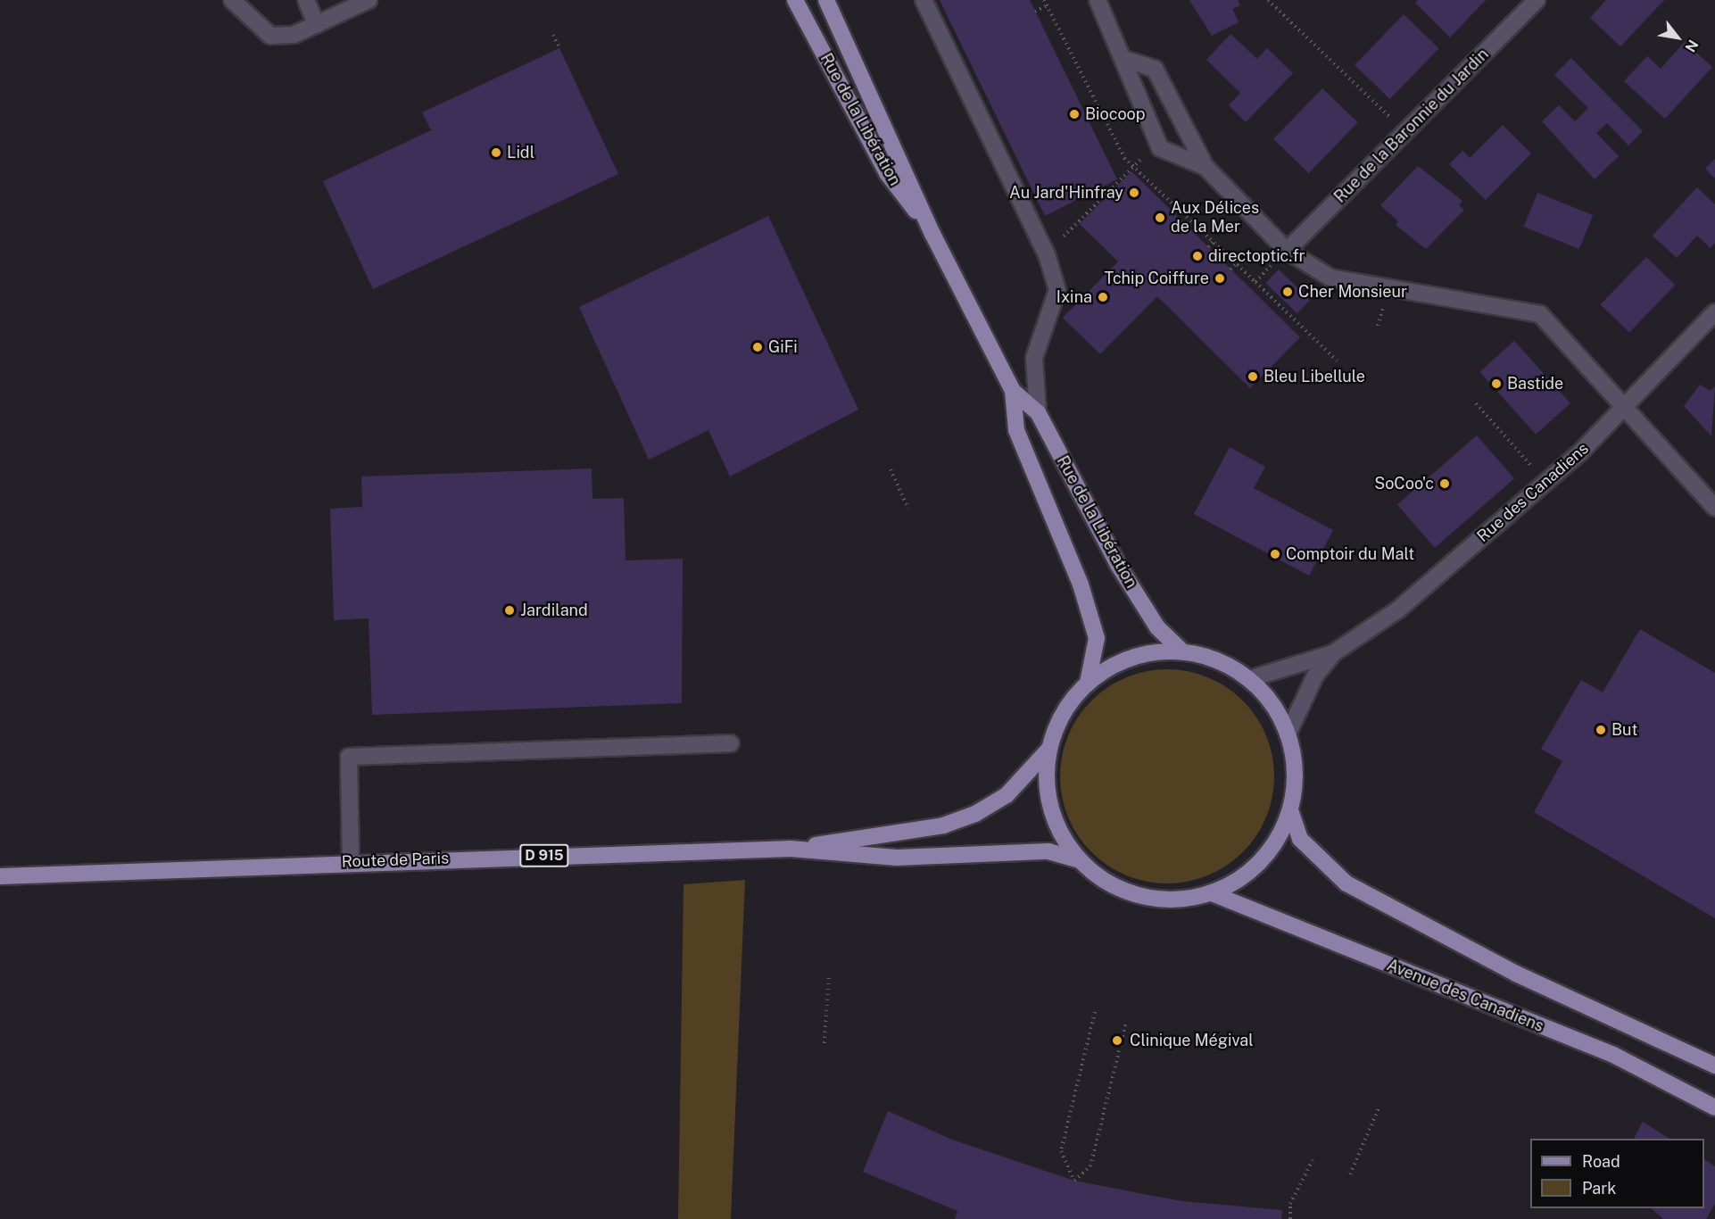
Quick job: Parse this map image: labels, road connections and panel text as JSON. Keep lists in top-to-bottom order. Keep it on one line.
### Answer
{"streets":{"main road":["Rue de la Libération","D 915","Route de Paris","Avenue des Canadiens"],"street":["Rue de la Baronnie du Jardin","Rue des Canadiens"]},"crossings":[["D 915","Route de Paris"]],"places":["Biocoop","Lidl","Au Jard'Hinfray","Aux Délices de la Mer","directoptic.fr","Tchip Coiffure","Cher Monsieur","Ixina","GiFi","Bleu Libellule","Bastide","SoCoo'c","Comptoir du Malt","Jardiland","But","Clinique Mégival"],"legend":["Road","Park"],"north":"bottom right"}
